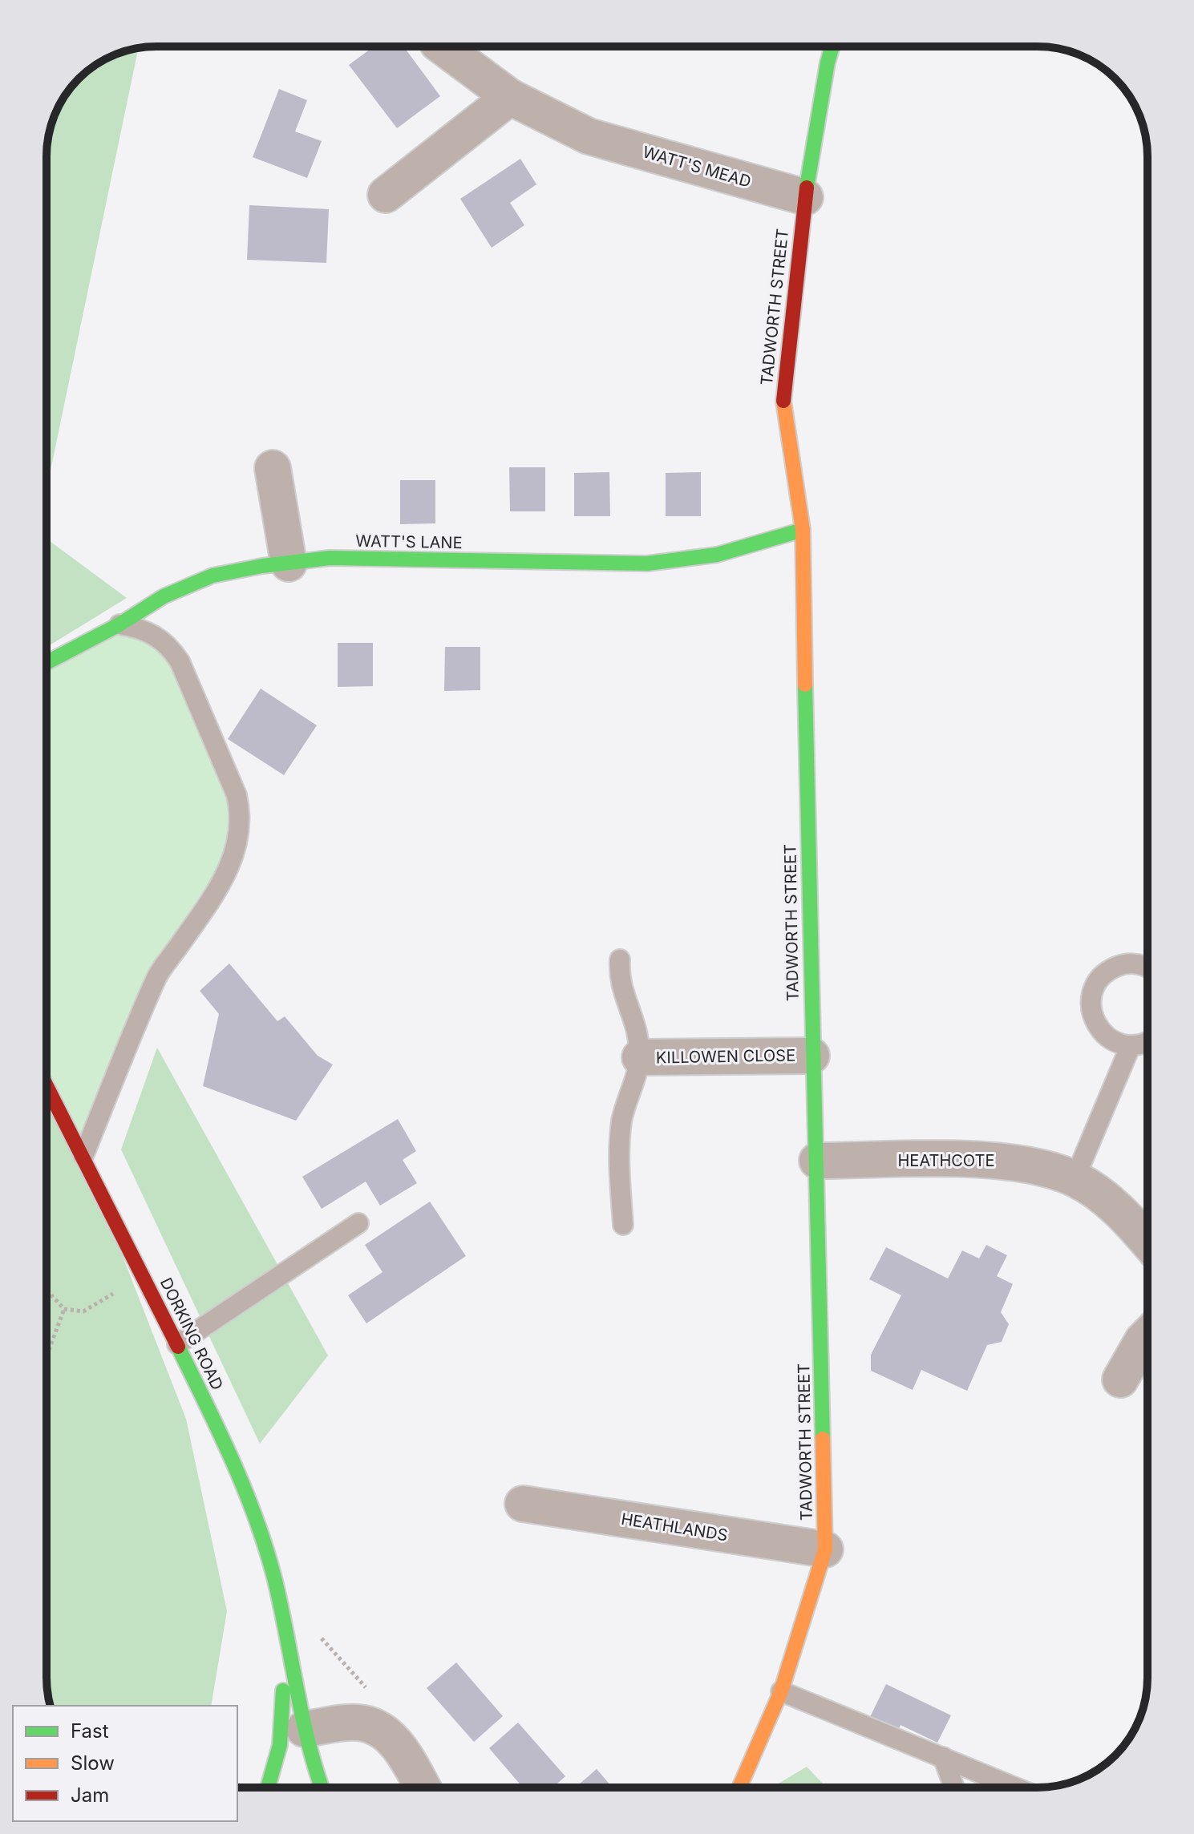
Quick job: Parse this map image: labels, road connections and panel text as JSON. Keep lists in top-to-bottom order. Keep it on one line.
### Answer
{"streets":{"main road":["TADWORTH STREET","WATT'S LANE","DORKING ROAD"],"street":["WATT'S MEAD","KILLOWEN CLOSE","HEATHCOTE","HEATHLANDS"]},"crossings":[["WATT'S MEAD","TADWORTH STREET"],["TADWORTH STREET","WATT'S LANE"],["TADWORTH STREET","KILLOWEN CLOSE"],["TADWORTH STREET","HEATHCOTE"],["TADWORTH STREET","HEATHLANDS"]],"legend":["Fast","Slow","Jam"]}
